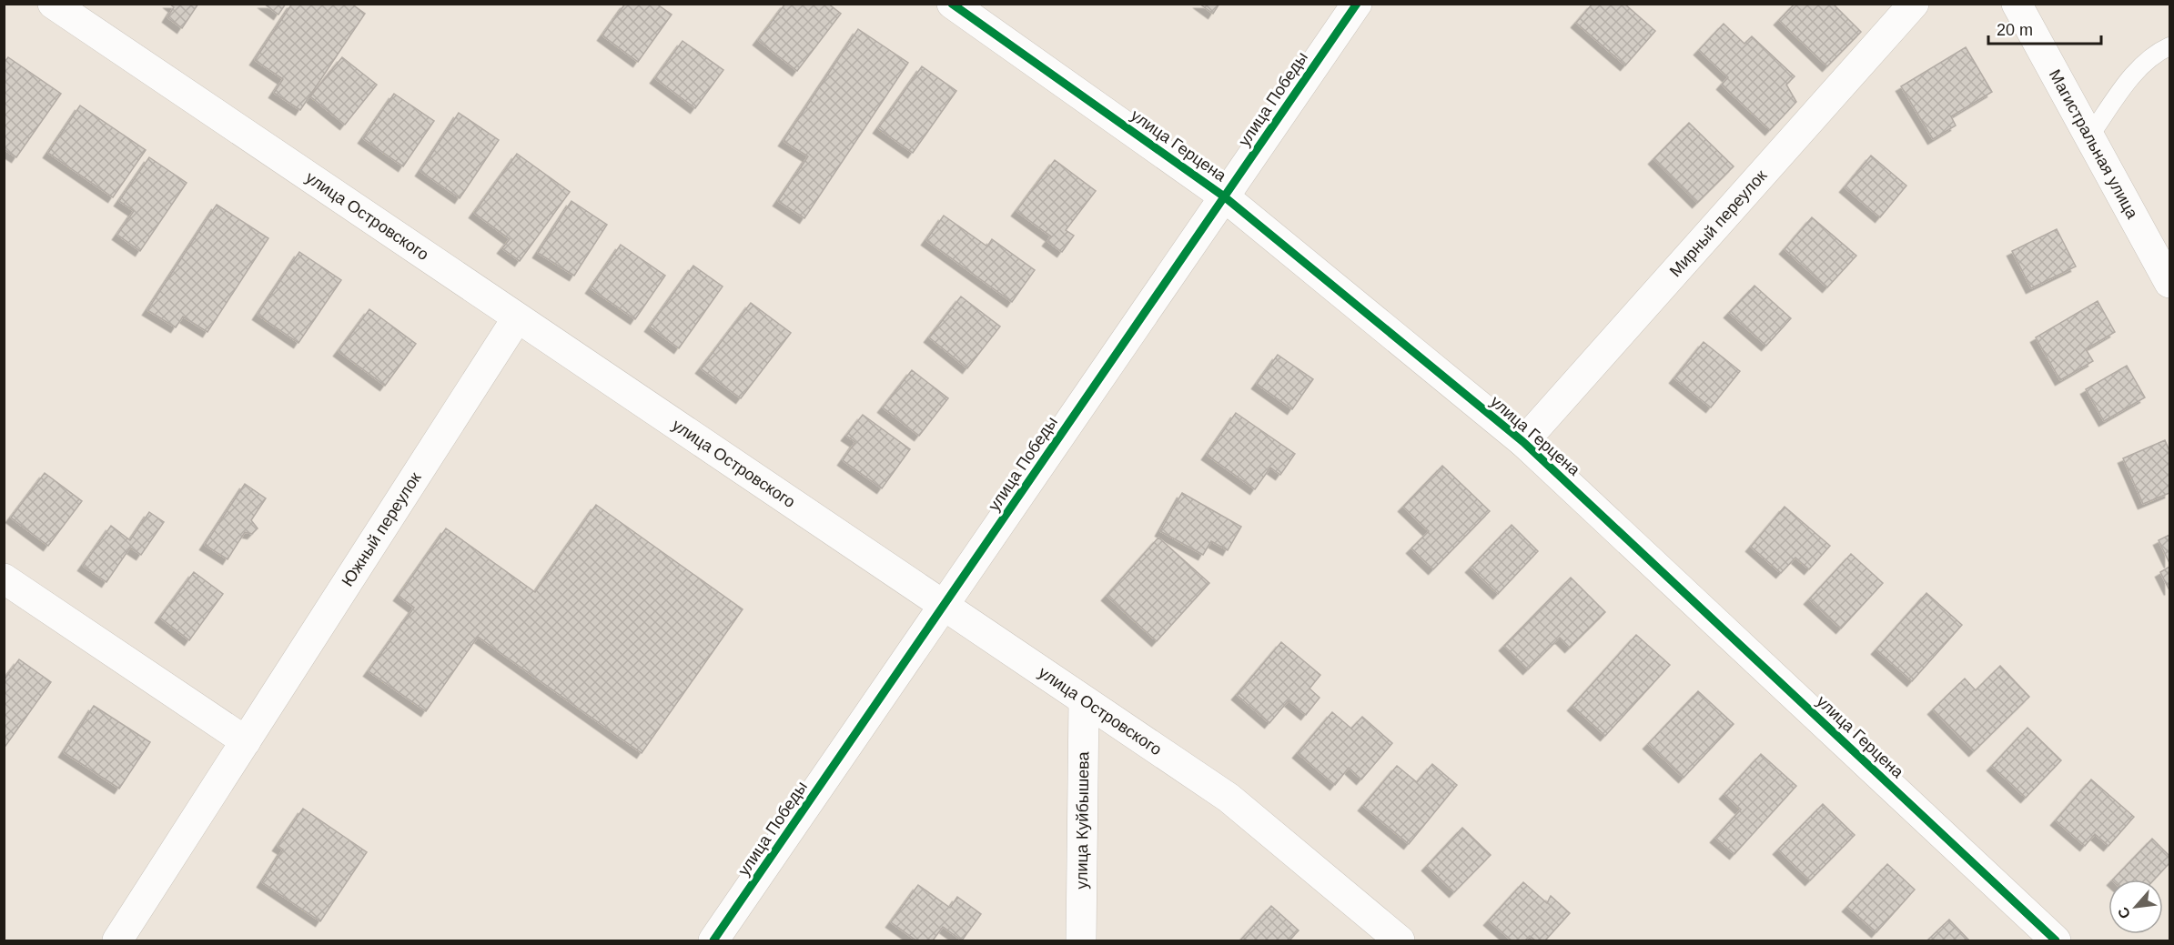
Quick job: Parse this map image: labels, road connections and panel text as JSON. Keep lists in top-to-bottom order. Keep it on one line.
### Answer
{"streets":{"street":["улица Победы","Магистральная улица","улица Герцена","улица Островского","Мирный переулок","Южный переулок","улица Куйбышева"]},"crossings":[["улица Победы","улица Герцена"],["улица Победы","улица Островского"],["улица Герцена","Мирный переулок"],["улица Островского","Южный переулок"],["улица Островского","улица Куйбышева"]],"scale_bar":"20 m","north":"bottom left"}
